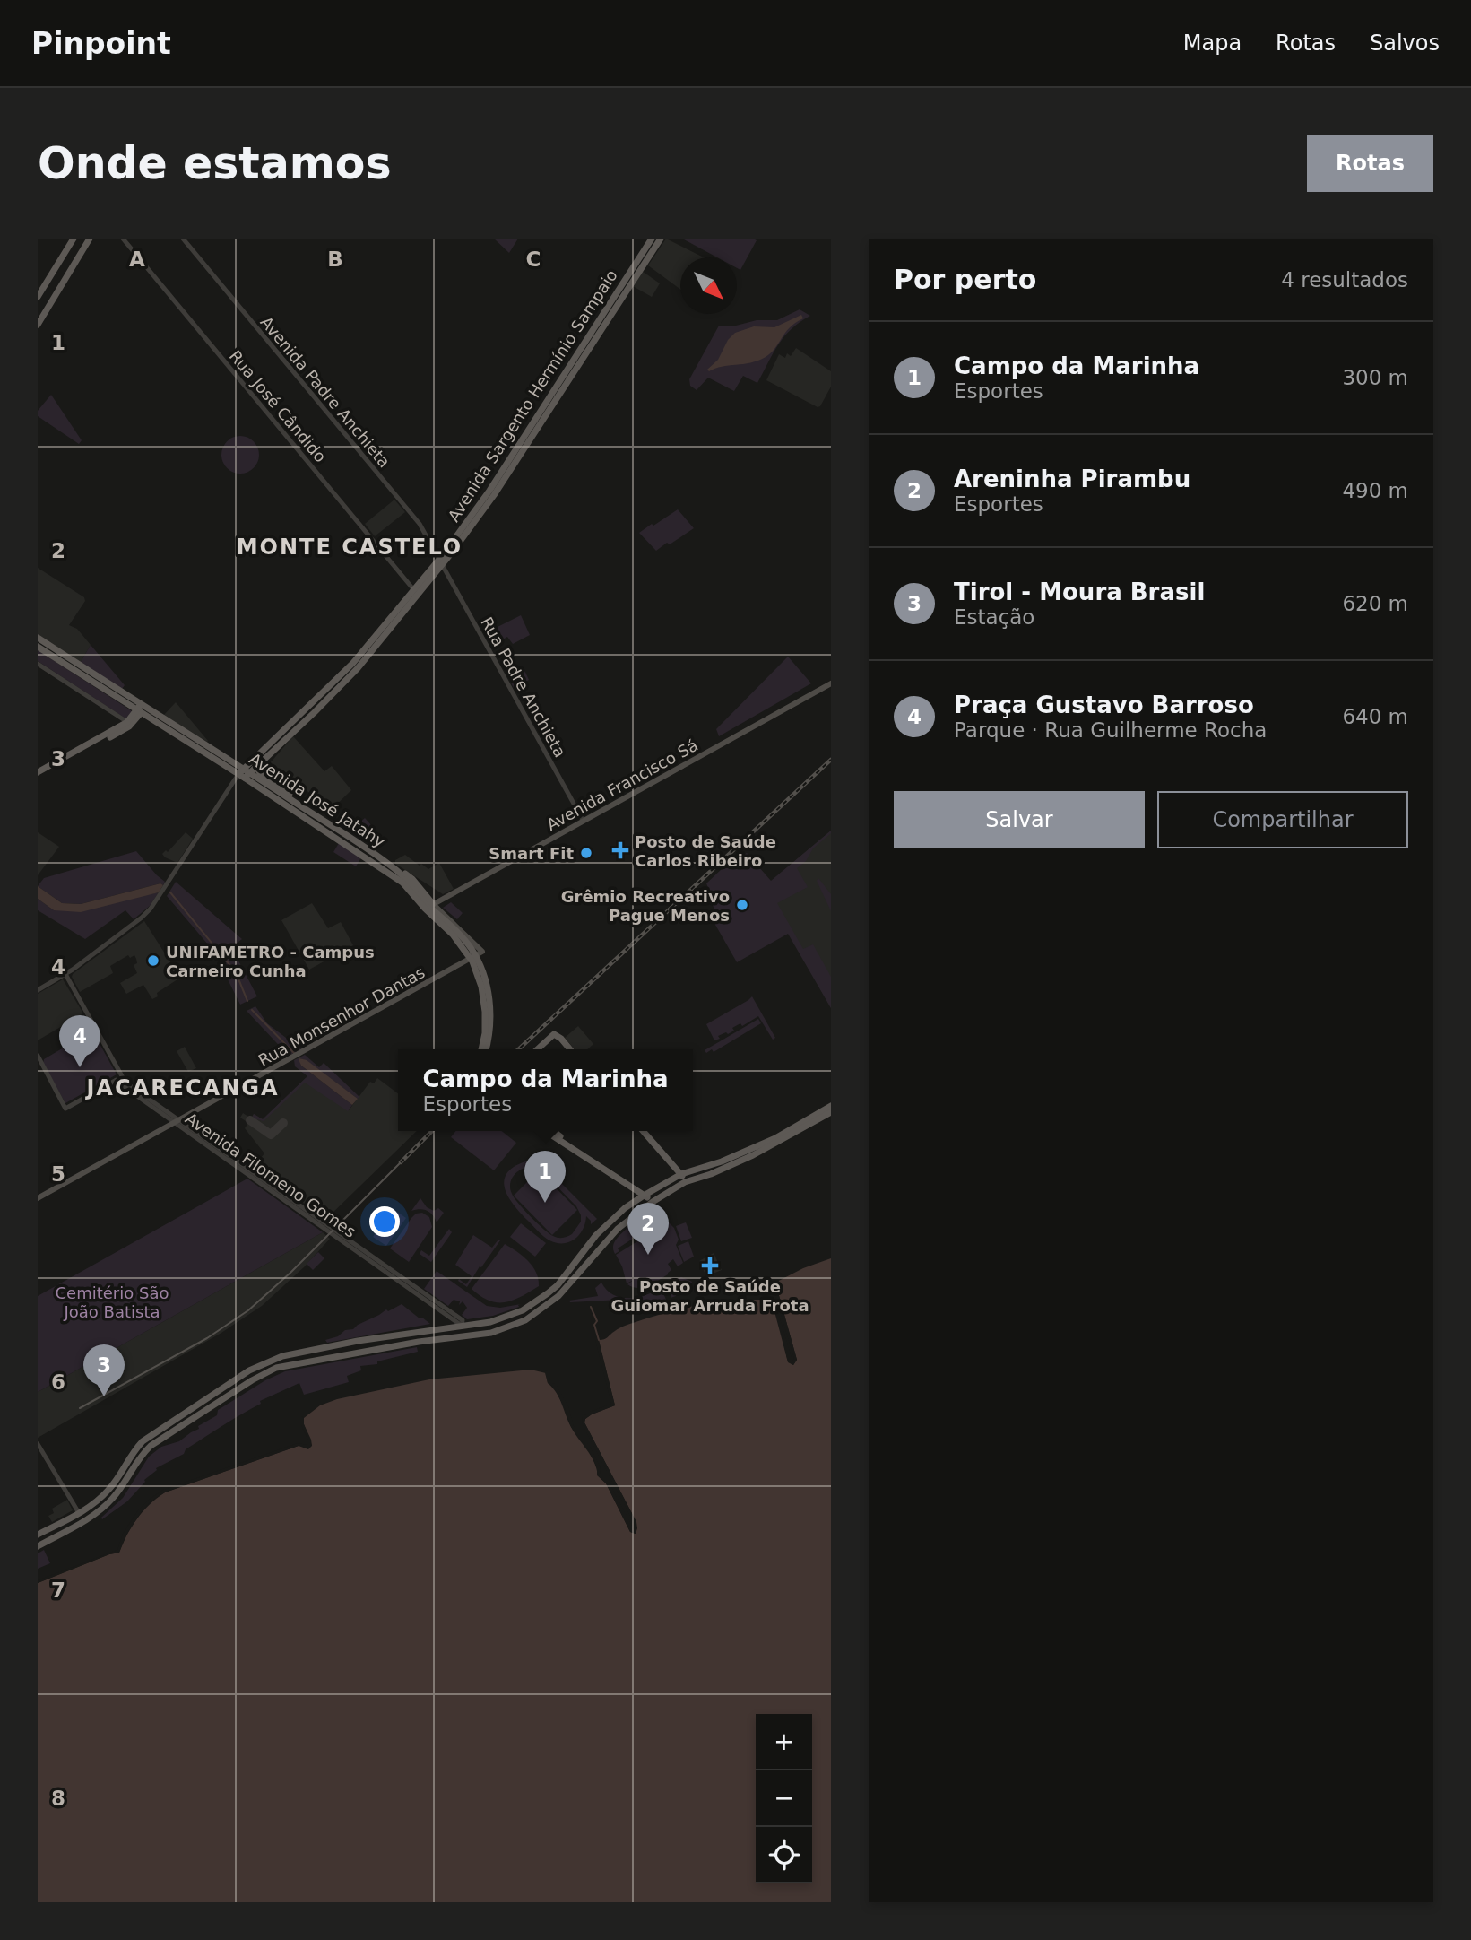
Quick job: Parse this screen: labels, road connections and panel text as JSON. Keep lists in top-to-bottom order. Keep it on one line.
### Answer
{"streets":{"main road":["Avenida Sargento Hermínio Sampaio","Avenida Francisco Sá","Avenida José Jatahy","Rua Monsenhor Dantas"],"street":["Avenida Padre Anchieta","Rua José Cândido","Rua Padre Anchieta","Avenida Filomeno Gomes"]},"crossings":[["Avenida Padre Anchieta","Avenida Sargento Hermínio Sampaio"],["Avenida Padre Anchieta","Rua Padre Anchieta"],["Avenida Sargento Hermínio Sampaio","Rua José Cândido"],["Avenida Sargento Hermínio Sampaio","Rua Padre Anchieta"],["Avenida Sargento Hermínio Sampaio","Avenida José Jatahy"],["Avenida Sargento Hermínio Sampaio","Avenida Filomeno Gomes"],["Rua Padre Anchieta","Avenida Francisco Sá"],["Avenida Francisco Sá","Avenida José Jatahy"],["Avenida José Jatahy","Rua Monsenhor Dantas"],["Rua Monsenhor Dantas","Avenida Filomeno Gomes"]],"districts":["MONTE CASTELO","JACARECANGA"],"parks":["Cemitério São João Batista"],"places":{"health":["Posto de Saúde Carlos Ribeiro","Posto de Saúde Guiomar Arruda Frota"],"other":["Smart Fit","Grêmio Recreativo Pague Menos","UNIFAMETRO - Campus Carneiro Cunha"]},"north":"bottom right","page":{"header":"Pinpoint","nav":["Mapa","Rotas","Salvos"],"buttons":["Rotas",["Salvar","Compartilhar"]],"title":"Onde estamos","heading":["Por perto","4 resultados"],"list":[{"mark":"1","name":"Campo da Marinha","note":"Esportes","value":"300 m"},{"mark":"2","name":"Areninha Pirambu","note":"Esportes","value":"490 m"},{"mark":"3","name":"Tirol - Moura Brasil","note":"Estação","value":"620 m"},{"mark":"4","name":"Praça Gustavo Barroso","note":"Parque · Rua Guilherme Rocha","value":"640 m"}],"pins":["4","1","2","3"],"popup":["Campo da Marinha","Esportes"],"map_buttons":["+","−"]},"grid":{"columns":["A","B","C"],"rows":["1","2","3","4","5","6","7","8"]}}
